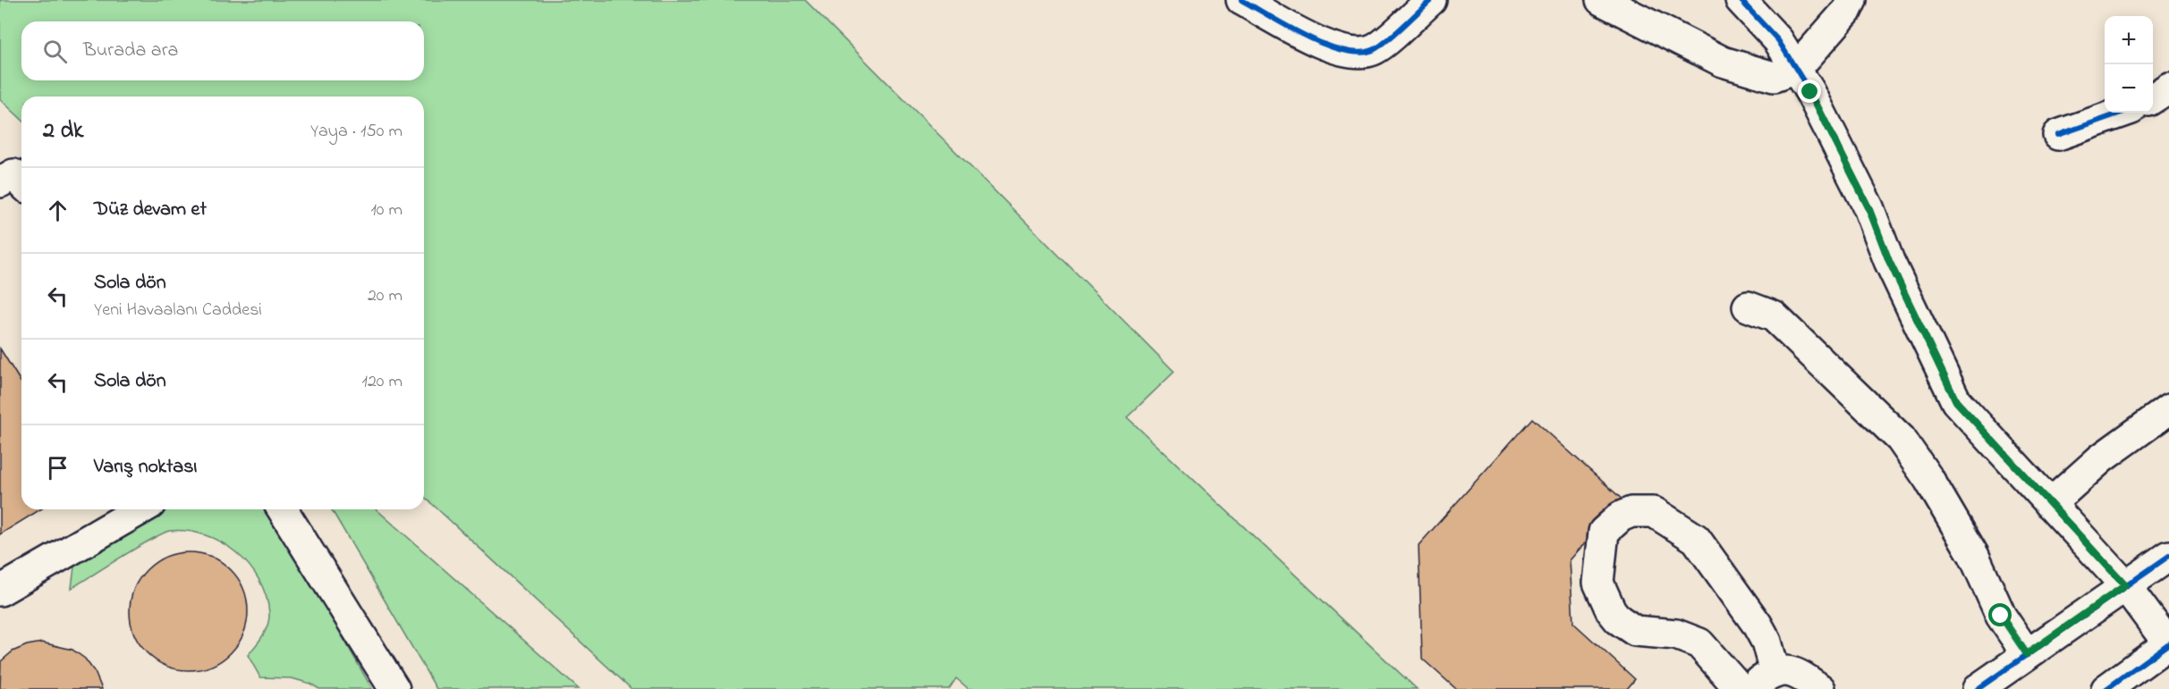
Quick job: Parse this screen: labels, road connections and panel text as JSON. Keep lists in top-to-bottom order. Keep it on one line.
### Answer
{"page":{"map_buttons":["+","−"],"search":"Burada ara","heading":["2 dk","Yaya · 150 m"],"list":[["Düz devam et","10 m"],["Sola dön","Yeni Havaalanı Caddesi","20 m"],["Sola dön","120 m"],"Varış noktası"]}}
